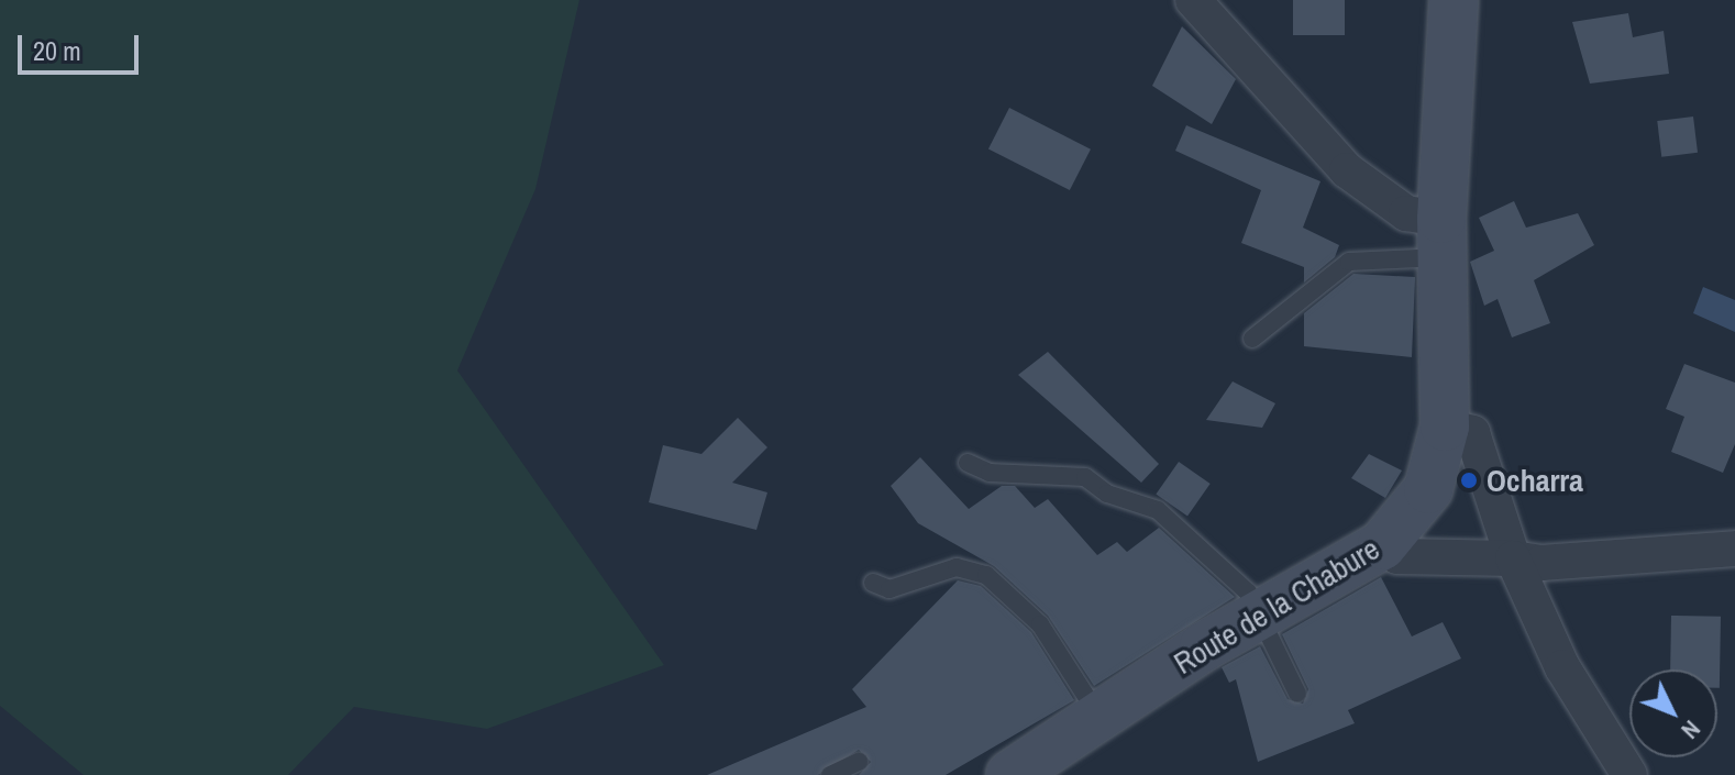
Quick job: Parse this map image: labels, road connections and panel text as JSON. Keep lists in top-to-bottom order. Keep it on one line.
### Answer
{"streets":{"main road":["Route de la Chabure"]},"places":["Ocharra"],"scale_bar":"20 m","north":"bottom right"}
